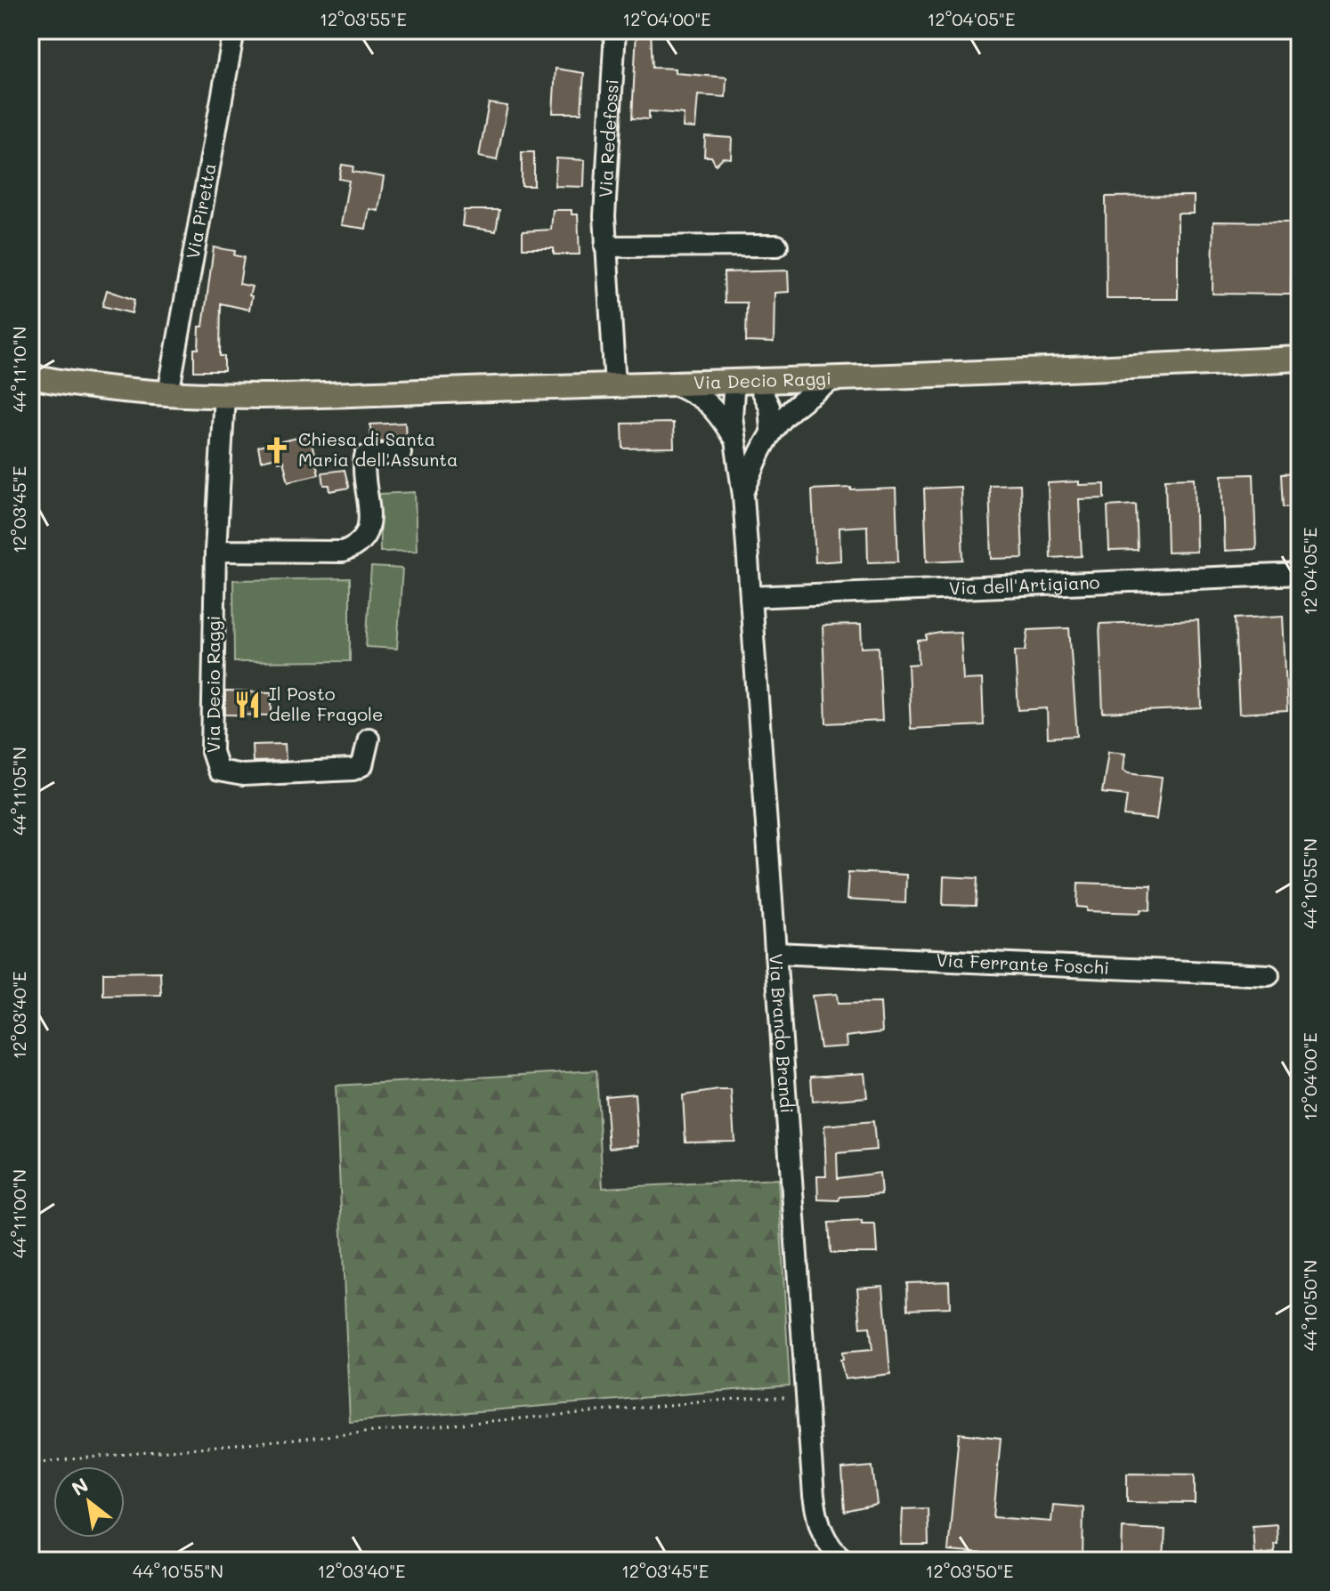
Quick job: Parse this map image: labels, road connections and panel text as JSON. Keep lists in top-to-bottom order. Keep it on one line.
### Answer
{"streets":{"main road":["Via Decio Raggi"],"street":["Via Redefossi","Via Piretta","Via dell'Artigiano","Via Ferrante Foschi","Via Brando Brandi"]},"crossings":[["Via Redefossi","Via Decio Raggi"],["Via Piretta","Via Decio Raggi"],["Via Decio Raggi","Via Brando Brandi"],["Via dell'Artigiano","Via Brando Brandi"],["Via Ferrante Foschi","Via Brando Brandi"]],"places":{"church":["Chiesa di Santa Maria dell'Assunta"],"restaurant":["Il Posto delle Fragole"]},"north":"top left","coordinates":["12°03'55\"E","12°04'00\"E","12°04'05\"E","44°11'10\"N","12°03'45\"E","44°11'05\"N","44°10'55\"N","12°03'40\"E","44°11'00\"N","44°10'50\"N","12°03'50\"E"]}
